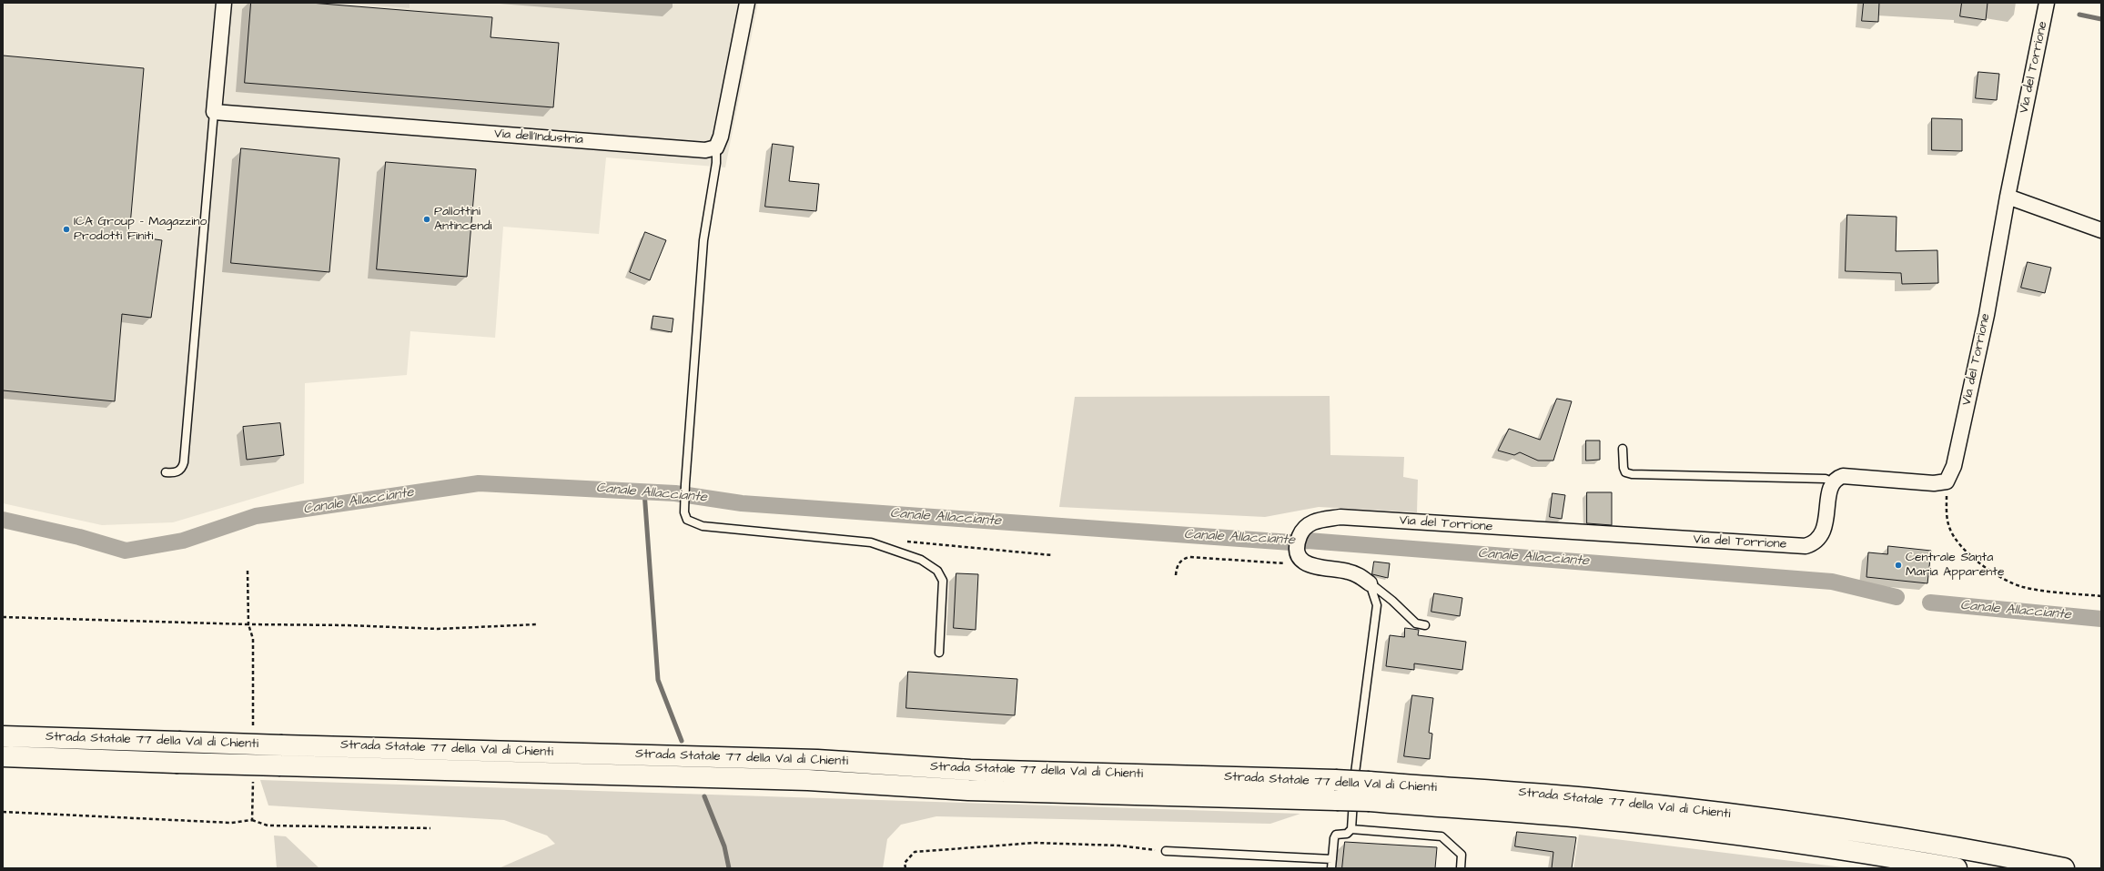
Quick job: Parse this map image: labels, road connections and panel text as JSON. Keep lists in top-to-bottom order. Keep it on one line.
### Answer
{"streets":{"highway":["Strada Statale 77 della Val di Chienti"],"street":["Via del Torrione","Via dell'Industria"]},"water":["Canale Allacciante"],"places":["Pallottini Antincendi","ICA Group - Magazzino Prodotti Finiti","Centrale Santa Maria Apparente"]}
